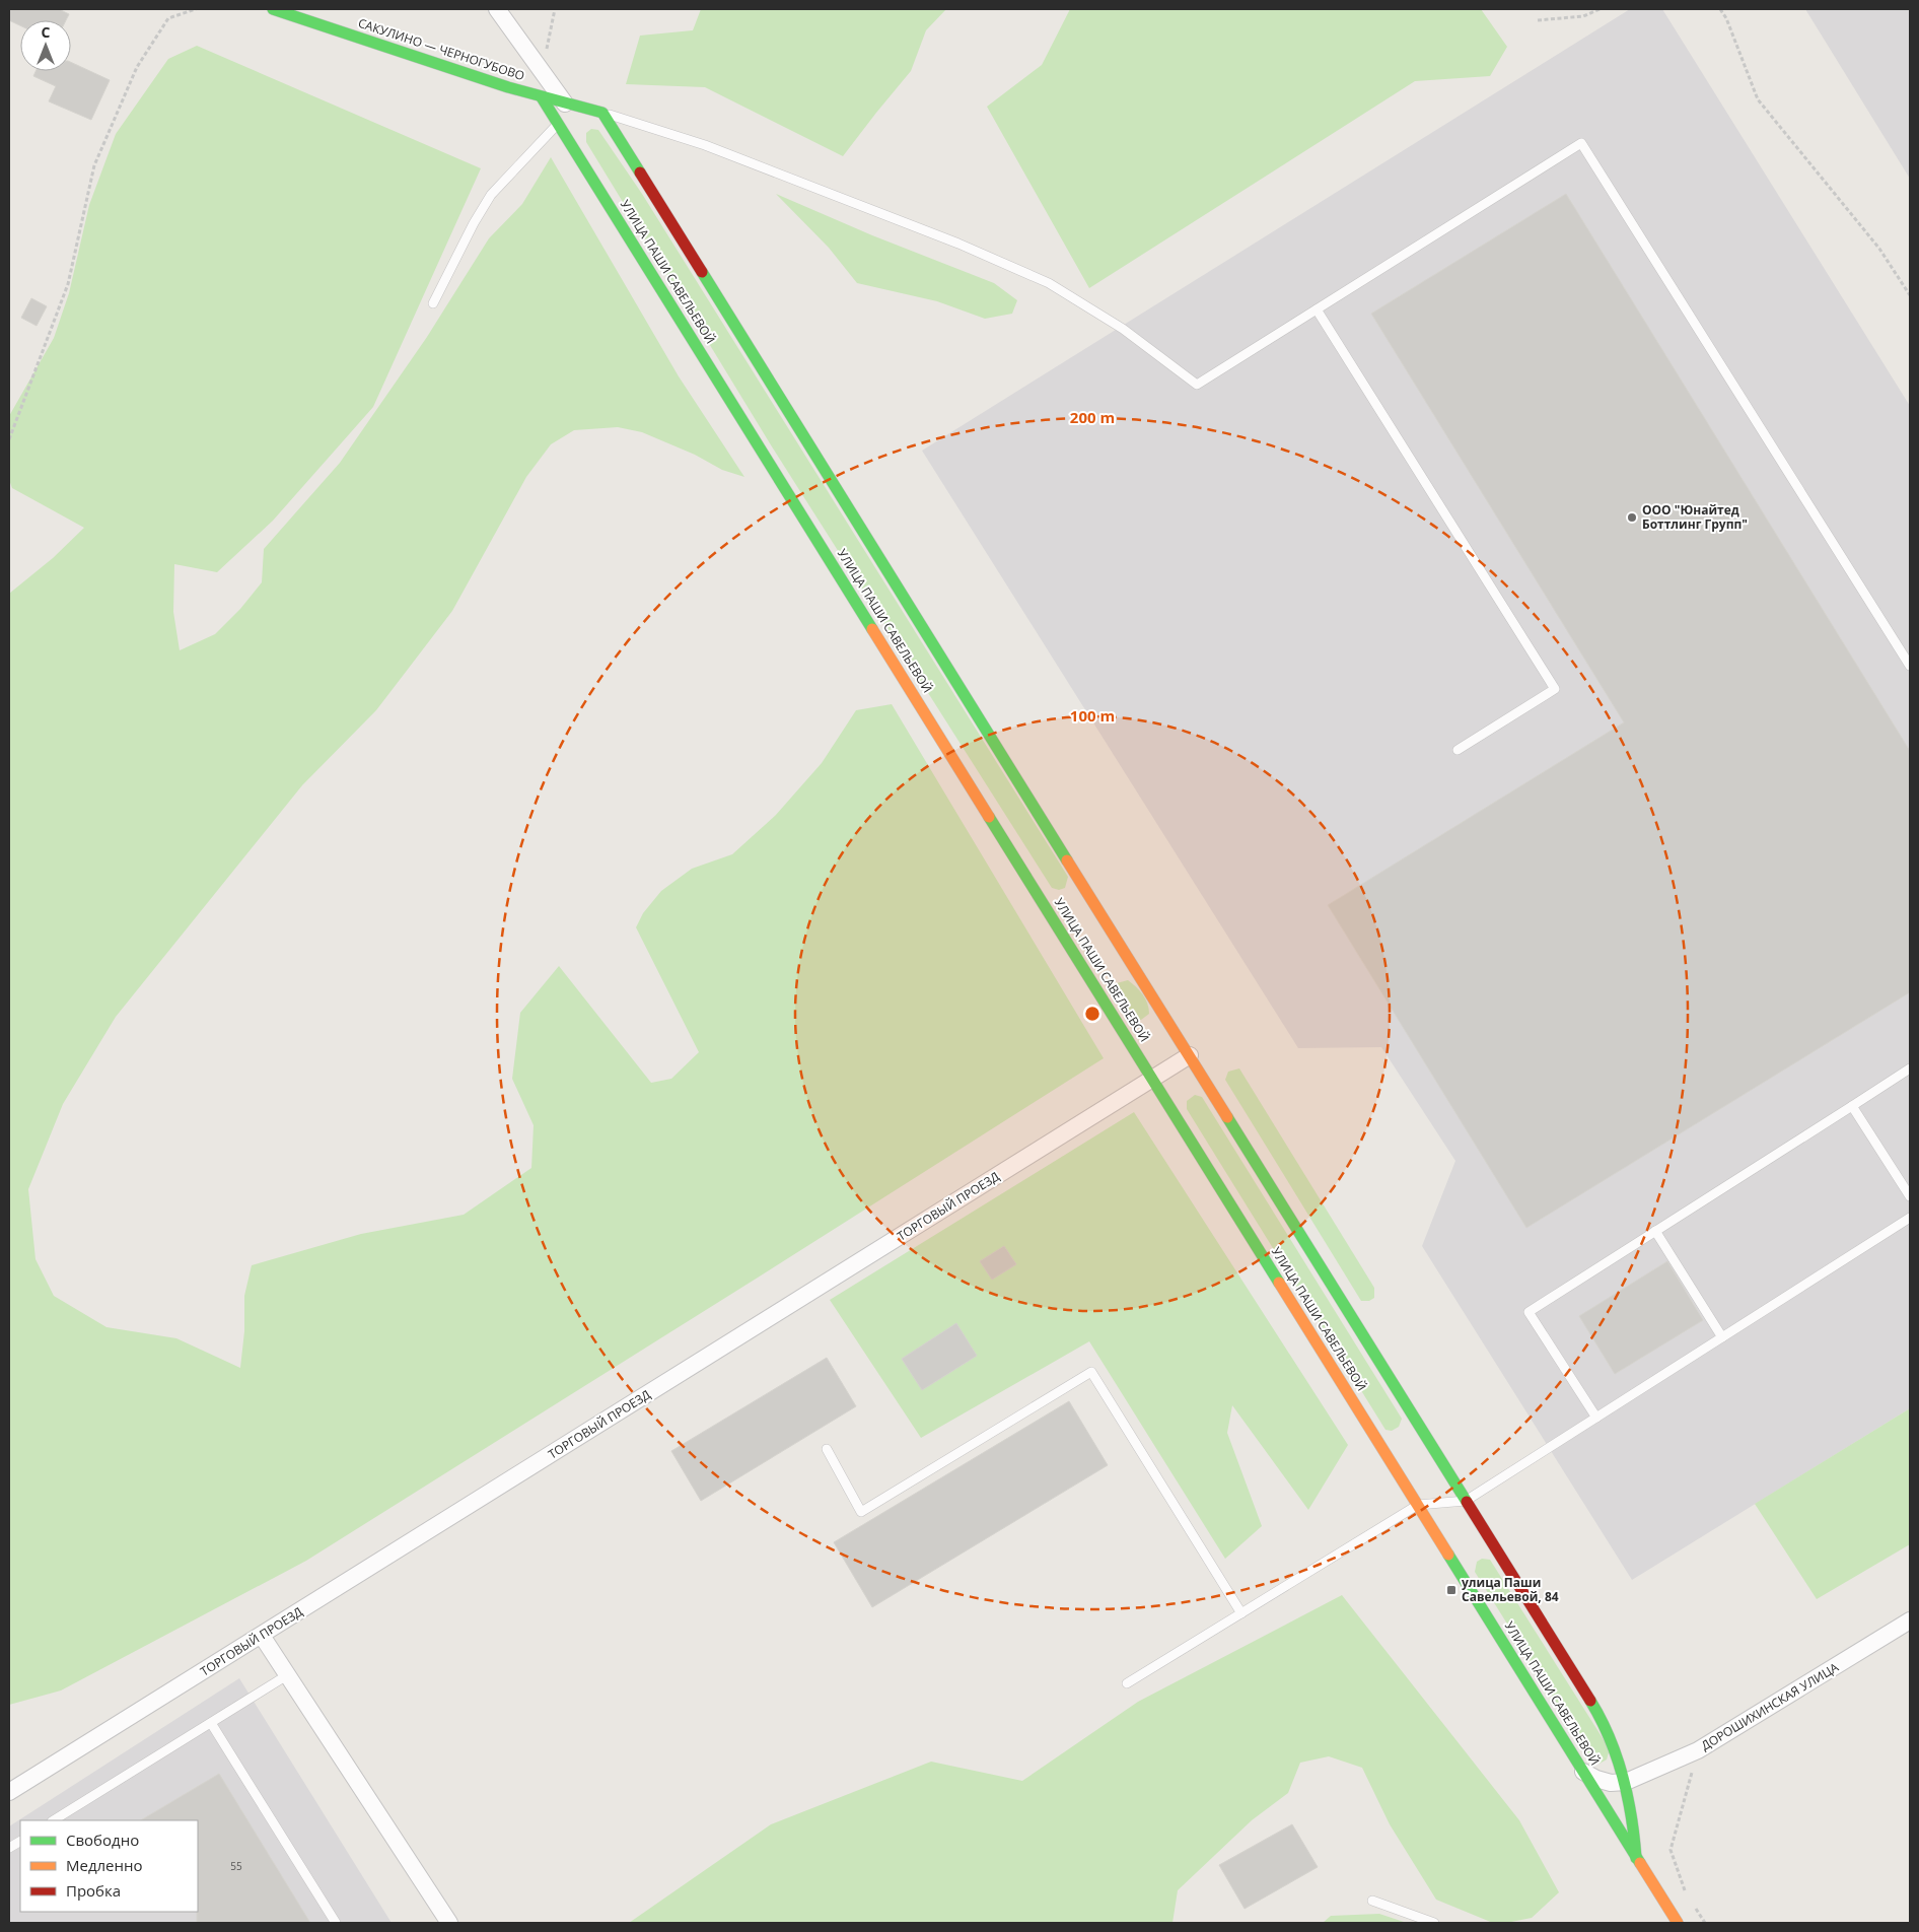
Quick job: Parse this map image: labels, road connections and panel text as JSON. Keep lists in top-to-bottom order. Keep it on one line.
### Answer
{"streets":{"street":["САКУЛИНО — ЧЕРНОГУБОВО","УЛИЦА ПАШИ САВЕЛЬЕВОЙ","ТОРГОВЫЙ ПРОЕЗД","ДОРОШИХИНСКАЯ УЛИЦА"]},"crossings":[["САКУЛИНО — ЧЕРНОГУБОВО","УЛИЦА ПАШИ САВЕЛЬЕВОЙ"],["УЛИЦА ПАШИ САВЕЛЬЕВОЙ","ТОРГОВЫЙ ПРОЕЗД"],["УЛИЦА ПАШИ САВЕЛЬЕВОЙ","ДОРОШИХИНСКАЯ УЛИЦА"]],"places":{"other":["ООО \"Юнайтед Боттлинг Групп\""],"transit":["улица Паши Савельевой, 84"]},"house_numbers":["55"],"legend":["Свободно","Медленно","Пробка"],"north":"top","rings":["200 m","100 m"]}
